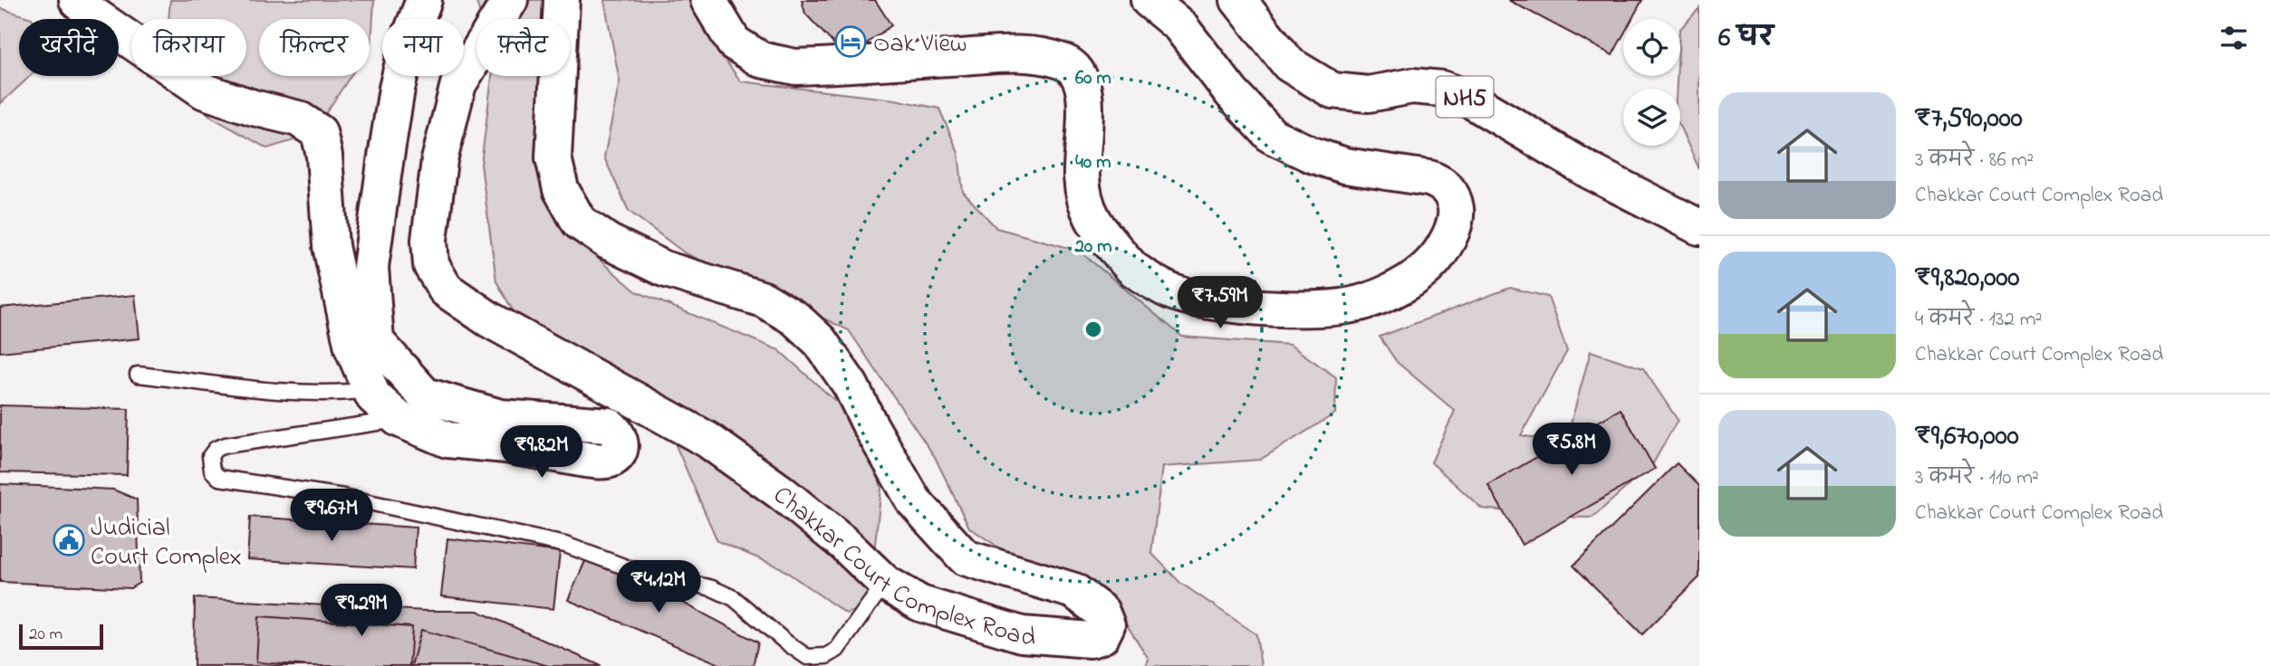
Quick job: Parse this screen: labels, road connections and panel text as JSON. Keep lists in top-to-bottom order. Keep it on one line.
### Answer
{"streets":{"main road":["NH5","Chakkar Court Complex Road"]},"places":{"hotel":["Oak View"],"public building":["Judicial Court Complex"]},"scale_bar":"20 m","page":{"heading":"6 घर","chip":["खरीदें","किराया","फ़िल्टर","नया","फ़्लैट"],"list":[{"name":"₹7,590,000","note":"3 कमरे · 86 m² · Chakkar Court Complex Road"},{"name":"₹9,820,000","note":"4 कमरे · 132 m² · Chakkar Court Complex Road"},{"name":"₹9,670,000","note":"3 कमरे · 110 m² · Chakkar Court Complex Road"}],"price":["₹7.59M","₹5.8M","₹9.82M","₹9.67M","₹4.12M","₹9.29M"],"scale":"20 m"},"rings":["60 m","40 m","20 m"]}
